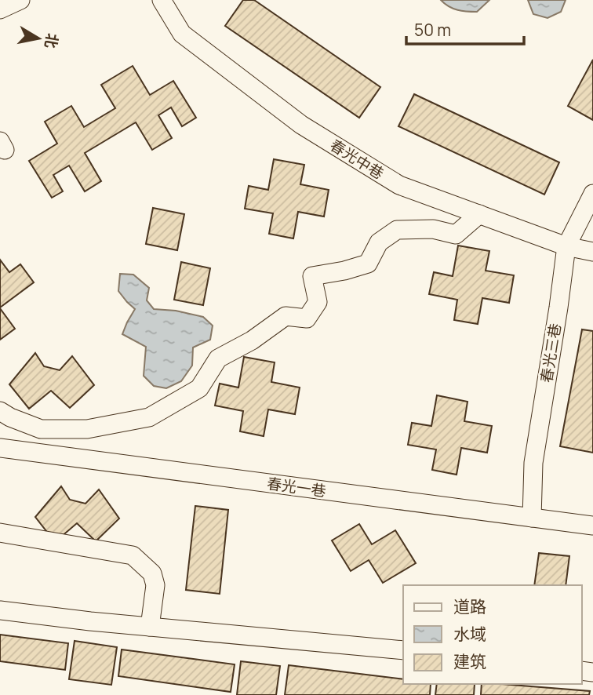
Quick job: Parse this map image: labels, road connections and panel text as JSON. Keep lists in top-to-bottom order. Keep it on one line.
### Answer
{"streets":{"street":["春光中巷","春光三巷","春光一巷"]},"crossings":[["春光中巷","春光三巷"],["春光三巷","春光一巷"]],"legend":["道路","水域","建筑"],"scale_bar":"50 m","north":"right"}
